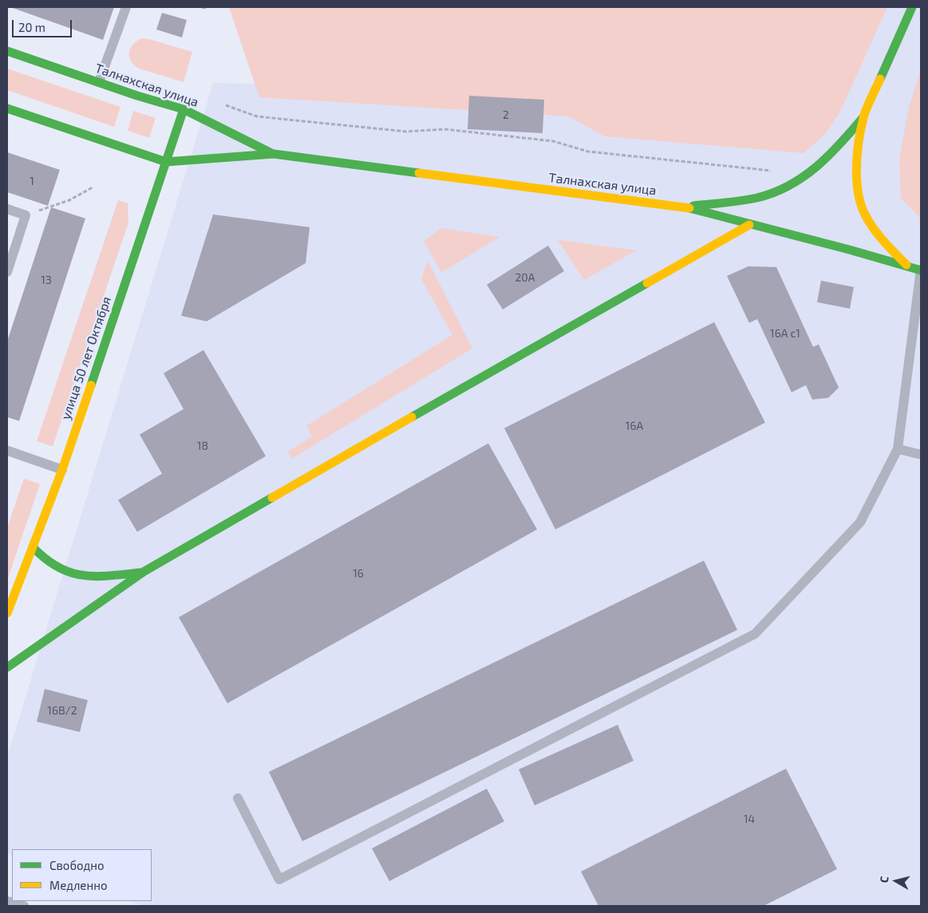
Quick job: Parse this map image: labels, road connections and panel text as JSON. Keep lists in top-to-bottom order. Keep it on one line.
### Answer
{"streets":{"main road":["Талнахская улица","улица 50 лет Октября"]},"crossings":[["Талнахская улица","улица 50 лет Октября"]],"house_numbers":["2","1","20А","13","16А с1","16А","18","16","16В/2","14"],"legend":["Свободно","Медленно"],"scale_bar":"20 m","north":"left"}
